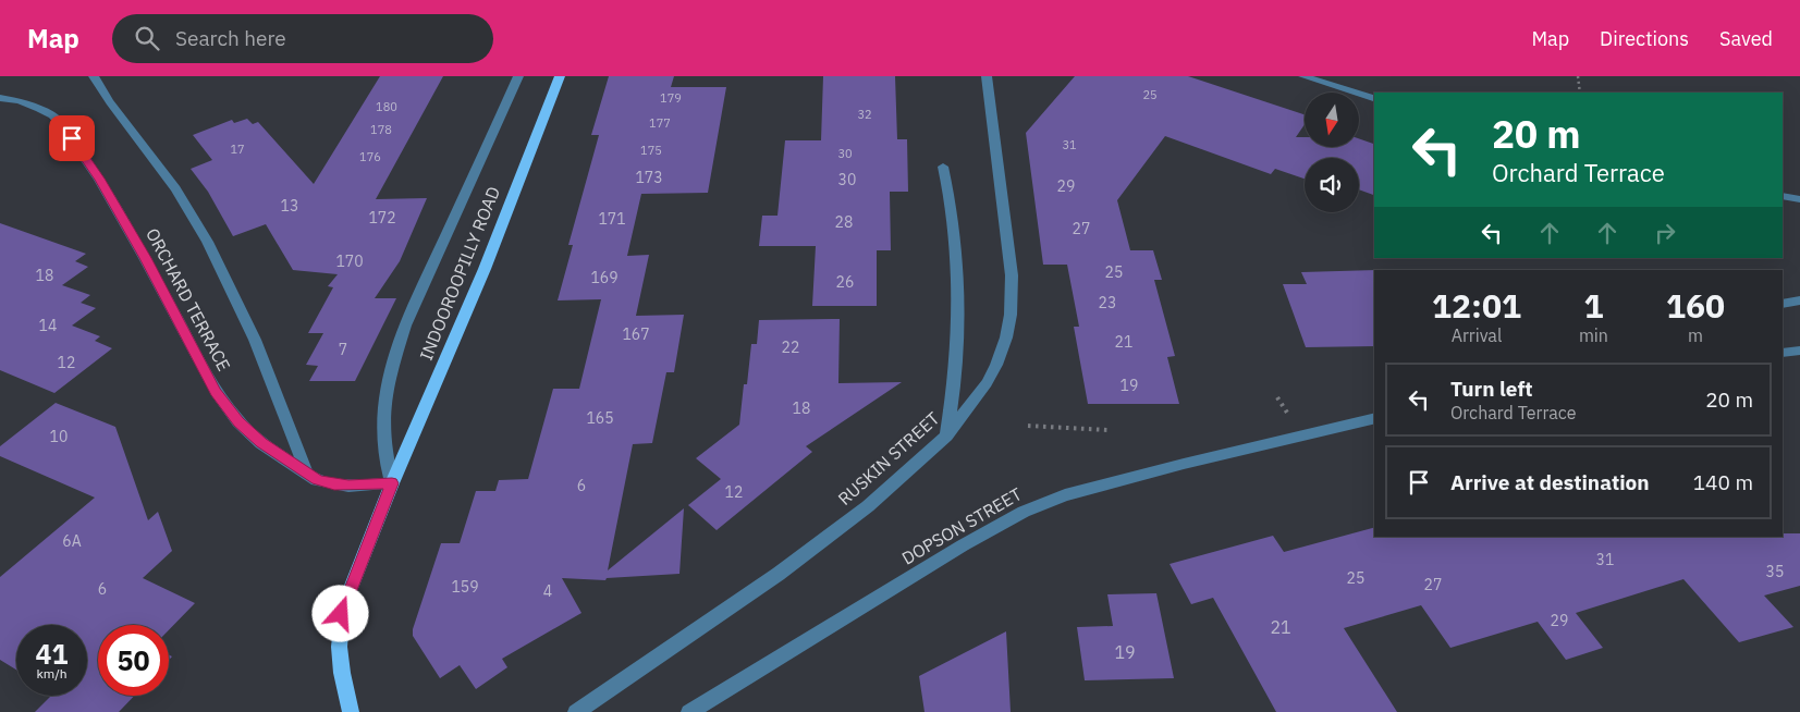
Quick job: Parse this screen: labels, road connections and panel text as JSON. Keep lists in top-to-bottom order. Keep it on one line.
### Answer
{"streets":{"main road":["INDOOROOPILLY ROAD"],"street":["ORCHARD TERRACE","RUSKIN STREET","DOPSON STREET"]},"crossings":[["INDOOROOPILLY ROAD","ORCHARD TERRACE"]],"house_numbers":["25","179","180","32","177","178","31","17","175","30","176","173","30","29","13","172","171","28","27","170","25","18","169","26","23","14","167","21","22","7","12","19","18","165","10","6","12","6A","31","35","25","27","159","6","4","29","21","19"],"north":"bottom","page":{"header":"Map","search":"Search here","nav":["Map","Directions","Saved"],"turn":["20 m","Orchard Terrace"],"eta":["12:01","Arrival","1","min","160","m"],"list":[{"name":"Turn left","note":"Orchard Terrace","value":"20 m"},{"name":"Arrive at destination","value":"140 m"}],"speed":"41 km/h","limit":"50"}}
